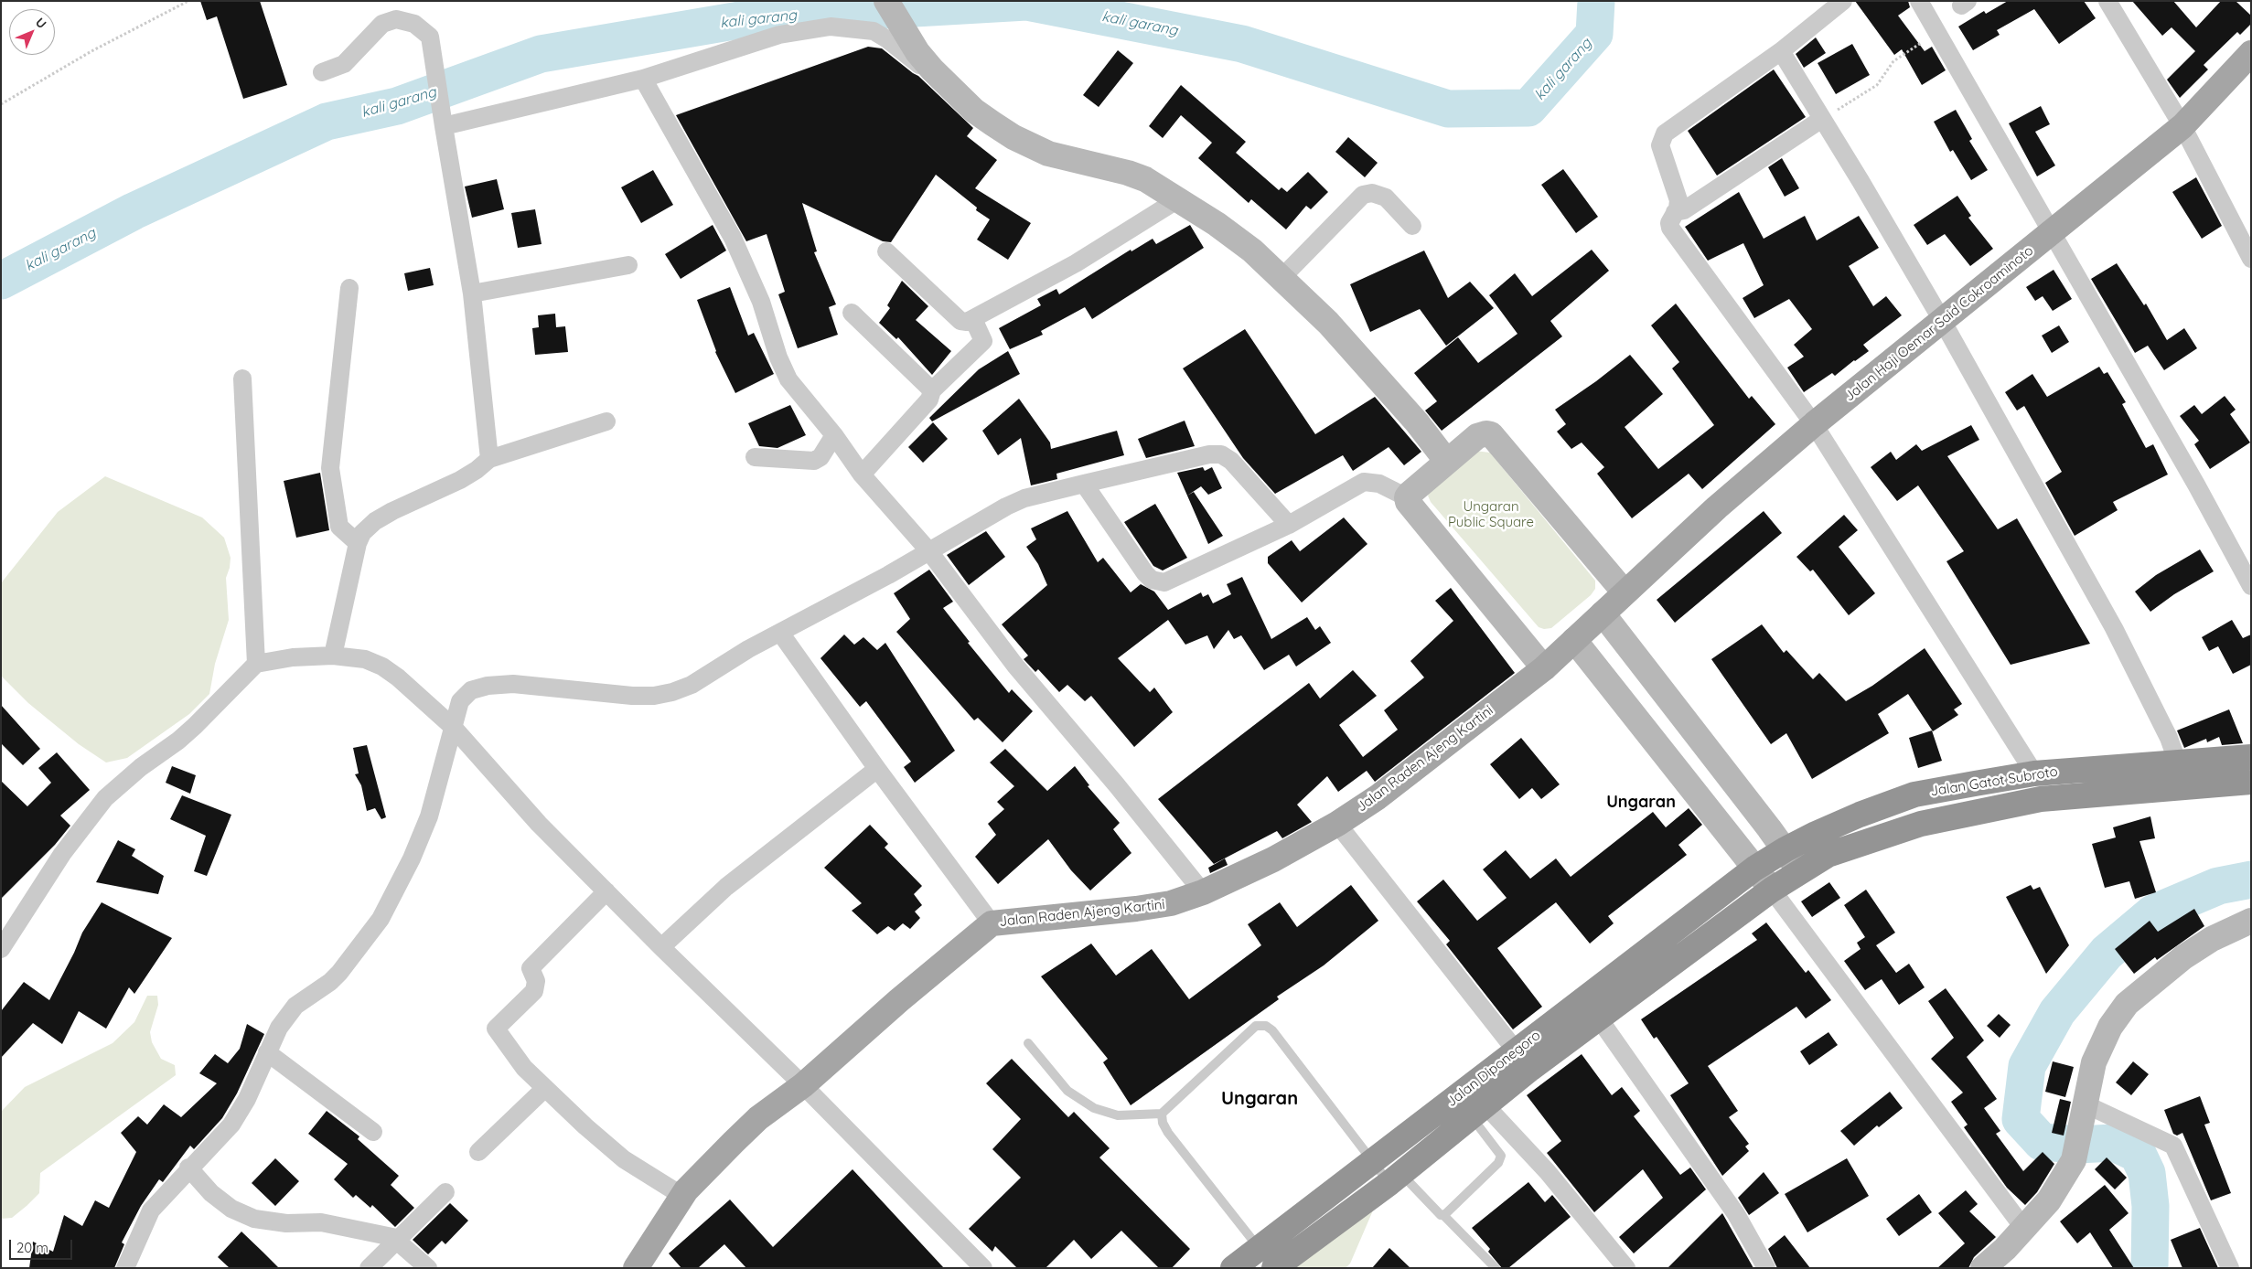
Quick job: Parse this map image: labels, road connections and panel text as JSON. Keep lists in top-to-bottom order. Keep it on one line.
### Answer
{"streets":{"highway":["Jalan Gatot Subroto","Jalan Diponegoro"],"main road":["Jalan Haji Oemar Said Cokroaminoto","Jalan Raden Ajeng Kartini"]},"crossings":[["Jalan Haji Oemar Said Cokroaminoto","Jalan Raden Ajeng Kartini"],["Jalan Gatot Subroto","Jalan Diponegoro"]],"districts":["Ungaran","Ungaran"],"water":["kali garang"],"parks":["Ungaran Public Square"],"scale_bar":"20 m","north":"top right"}
